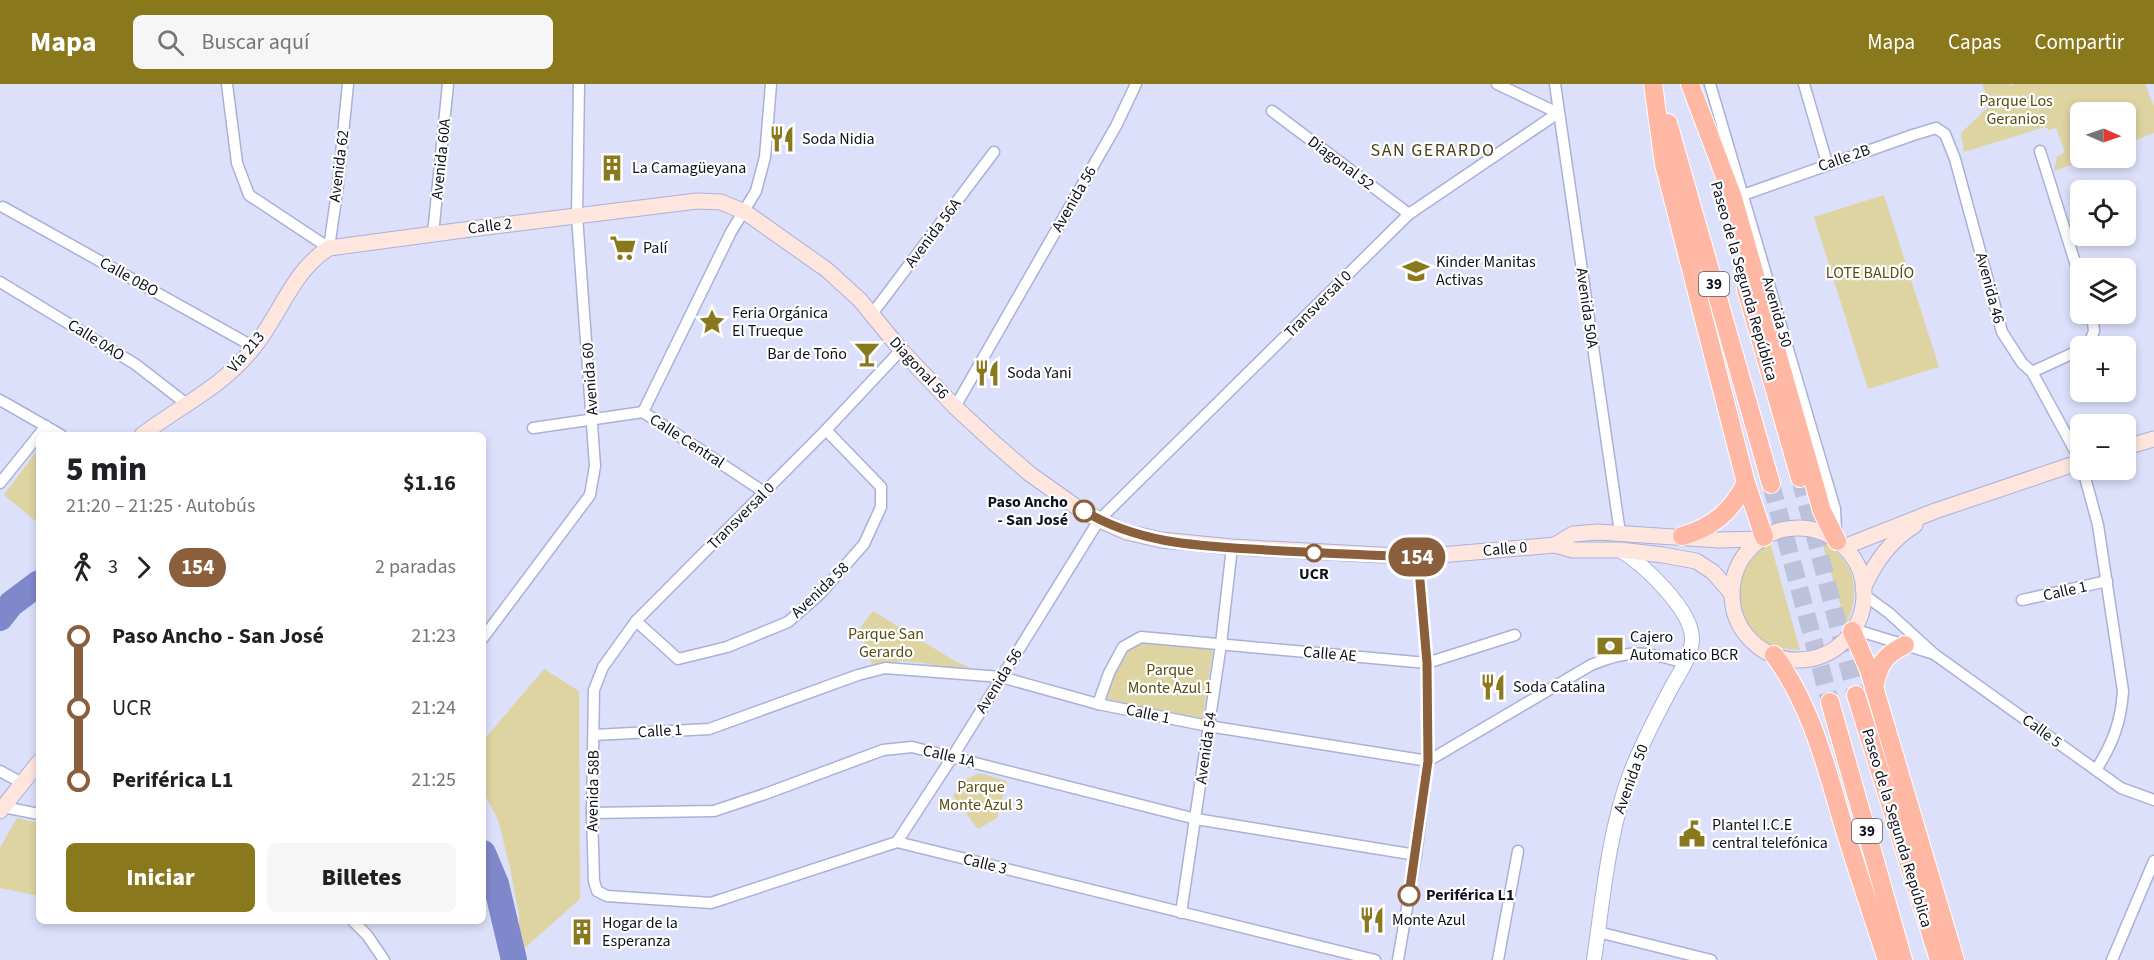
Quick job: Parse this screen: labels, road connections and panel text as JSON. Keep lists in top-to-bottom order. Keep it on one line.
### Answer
{"streets":{"highway":["Paseo de la Segunda República","39"],"main road":["Calle 2","Vía 213","Diagonal 56","Calle 0"],"street":["Calle 2B","Avenida 60A","Diagonal 52","Avenida 62","Avenida 56","Avenida 56A","Calle 0BO","Avenida 46","Transversal 0","Avenida 50A","Avenida 50","Calle 0AO","Avenida 60","Calle Central","Avenida 58","Calle 1","Calle AE","Calle 5","Avenida 54","Calle 1A","Avenida 58B","Calle 3"]},"crossings":[["Calle 2B","Avenida 46"],["Calle 2B","Avenida 50"],["Avenida 60A","Calle 2"],["Diagonal 52","Transversal 0"],["Avenida 62","Calle 2"],["Avenida 62","Vía 213"],["Avenida 56","Transversal 0"],["Avenida 56","Diagonal 56"],["Avenida 56","Calle 0"],["Avenida 56","Calle 1"],["Avenida 56","Calle 1A"],["Avenida 56","Avenida 58B"],["Avenida 56","Calle 3"],["Calle 2","Vía 213"],["Calle 2","Diagonal 56"],["Calle 2","Avenida 60"],["Avenida 56A","Diagonal 56"],["Calle 0BO","Vía 213"],["Transversal 0","Avenida 50A"],["Transversal 0","Diagonal 56"],["Transversal 0","Calle Central"],["Transversal 0","Calle 0"],["Transversal 0","Avenida 58"],["Transversal 0","Avenida 58B"],["Avenida 50A","Calle 0"],["Avenida 50","Calle 0"],["Avenida 50","Calle 5"],["Calle 0AO","Vía 213"],["Diagonal 56","Calle 0"],["Avenida 60","Calle Central"],["Calle 0","Calle 5"],["Calle 0","Avenida 54"],["Calle 1","Calle AE"],["Calle 1","Avenida 54"],["Calle 1","Avenida 58B"],["Calle AE","Avenida 54"],["Avenida 54","Calle 1A"],["Avenida 54","Calle 3"],["Calle 1A","Avenida 58B"],["Avenida 58B","Calle 3"]],"districts":["SAN GERARDO"],"parks":["Parque Los Geranios","LOTE BALDÍO","Parque San Gerardo","Parque Monte Azul 1","Parque Monte Azul 3"],"places":{"restaurant":["Soda Nidia","Soda Yani","Soda Catalina","Monte Azul"],"building":["La Camagüeyana","Hogar de la Esperanza"],"supermarket":["Palí"],"school or university":["Kinder Manitas Activas"],"place":["Feria Orgánica El Trueque"],"bar":["Bar de Toño"],"other":["Paso Ancho - San José","UCR","Periférica L1"],"bank":["Cajero Automatico BCR"],"public building":["Plantel I.C.E central telefónica"]},"lines":["bus line 154"],"north":"right","page":{"header":"Mapa","search":"Buscar aquí","nav":["Mapa","Capas","Compartir"],"on_map":"154","map_buttons":["+","−"],"heading":["5 min","21:20 – 21:25 · Autobús","$1.16"],"legs":["3","154","2 paradas"],"list":[{"name":"Paso Ancho - San José","value":"21:23"},{"name":"UCR","value":"21:24"},{"name":"Periférica L1","value":"21:25"}],"buttons":["Iniciar","Billetes"]}}
